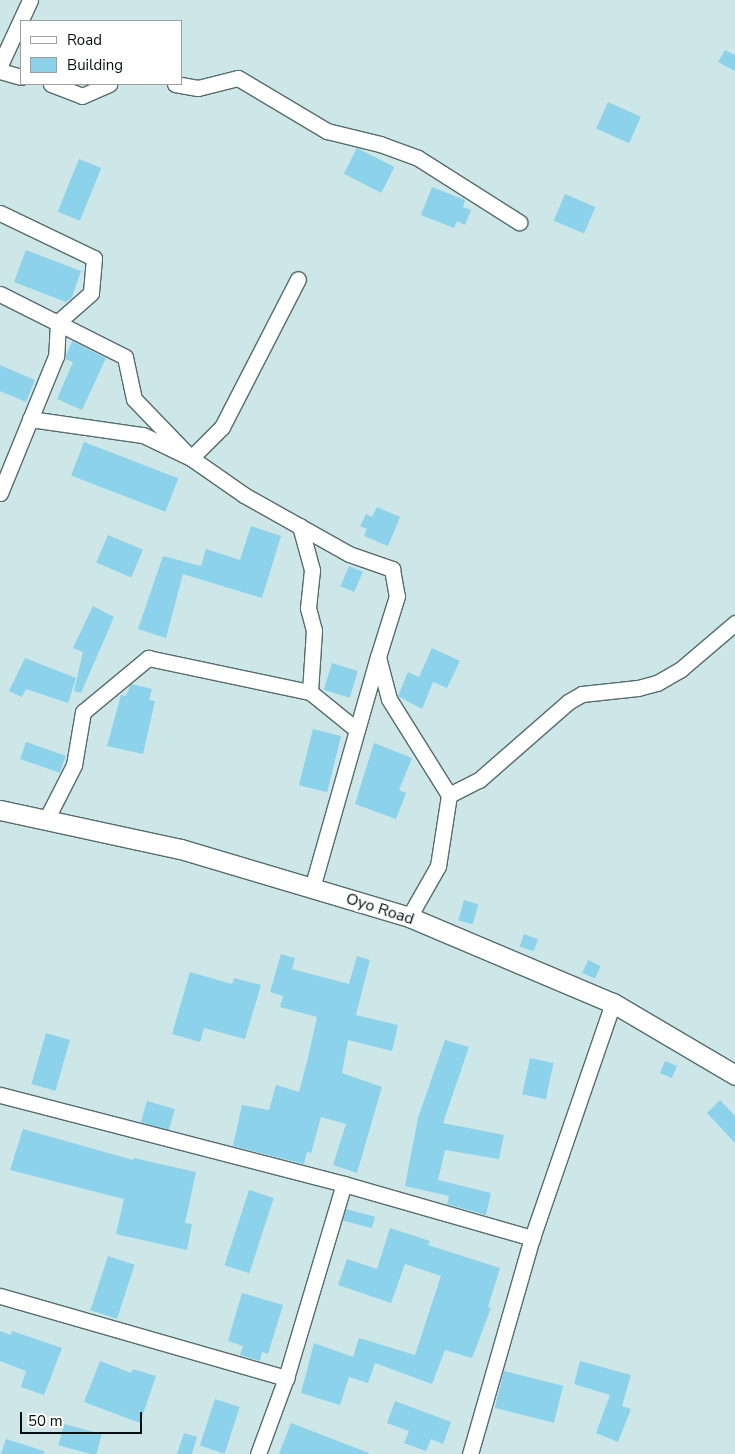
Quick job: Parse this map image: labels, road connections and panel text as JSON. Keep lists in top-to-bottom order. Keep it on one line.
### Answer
{"streets":{"street":["Oyo Road"]},"legend":["Road","Building"],"scale_bar":"50 m"}
